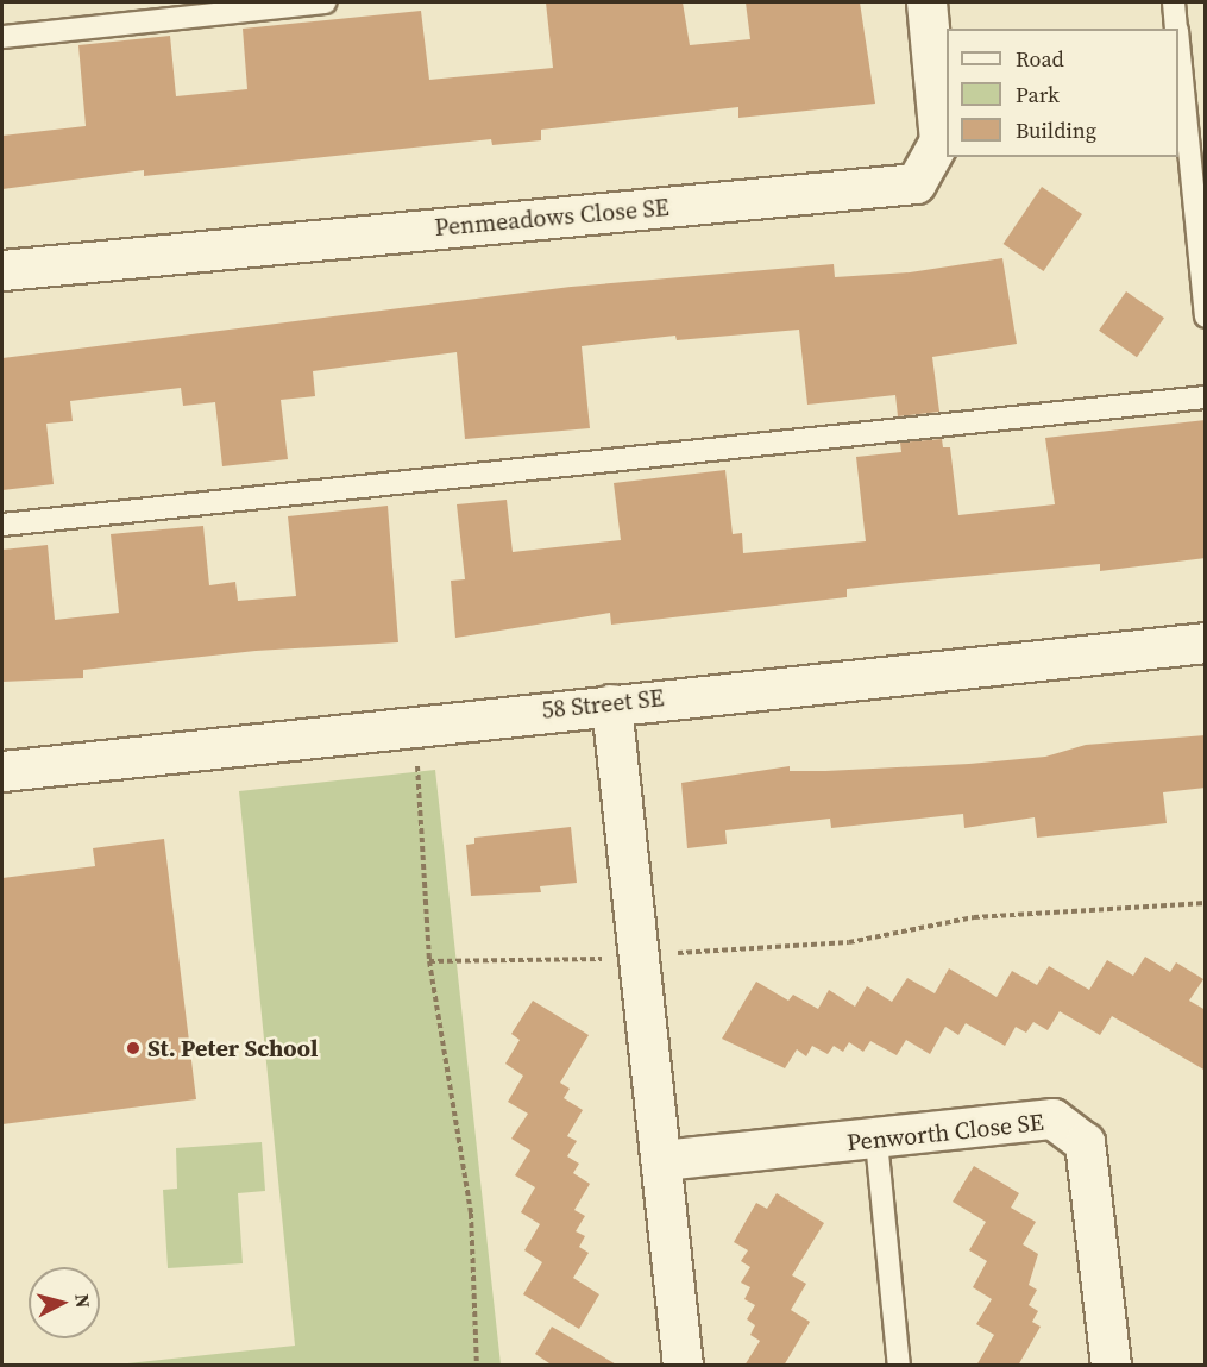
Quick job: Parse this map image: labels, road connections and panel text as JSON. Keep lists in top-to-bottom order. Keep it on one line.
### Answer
{"streets":{"street":["Penmeadows Close SE","58 Street SE","Penworth Close SE"]},"places":["St. Peter School"],"legend":["Road","Park","Building"],"north":"right"}
